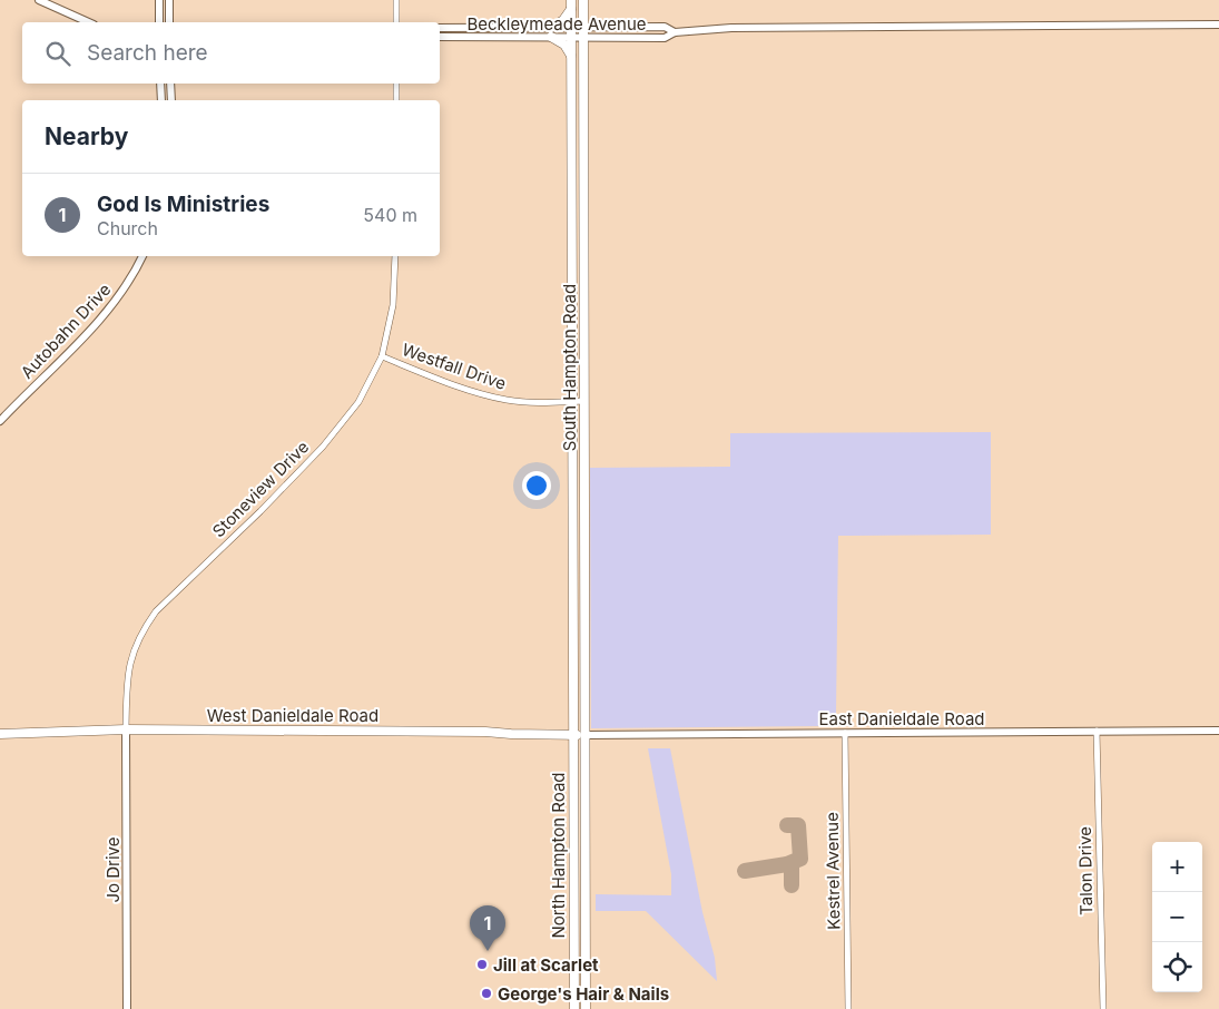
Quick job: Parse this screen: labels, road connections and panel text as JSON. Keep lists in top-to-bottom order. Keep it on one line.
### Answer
{"streets":{"main road":["South Hampton Road","West Danieldale Road","North Hampton Road"],"street":["Beckleymeade Avenue","Autobahn Drive","Westfall Drive","Stoneview Drive","East Danieldale Road","Jo Drive","Kestrel Avenue","Talon Drive"]},"crossings":[["Beckleymeade Avenue","South Hampton Road"],["Westfall Drive","South Hampton Road"],["Westfall Drive","Stoneview Drive"],["South Hampton Road","West Danieldale Road"],["South Hampton Road","East Danieldale Road"],["South Hampton Road","North Hampton Road"],["Stoneview Drive","West Danieldale Road"],["Stoneview Drive","Jo Drive"],["West Danieldale Road","East Danieldale Road"],["West Danieldale Road","North Hampton Road"],["West Danieldale Road","Jo Drive"],["East Danieldale Road","North Hampton Road"],["East Danieldale Road","Kestrel Avenue"],["East Danieldale Road","Talon Drive"]],"places":["Jill at Scarlet","George's Hair & Nails"],"page":{"search":"Search here","heading":"Nearby","list":[{"mark":"1","name":"God Is Ministries","note":"Church","value":"540 m"}],"map_buttons":["+","−"],"pins":"1"}}
